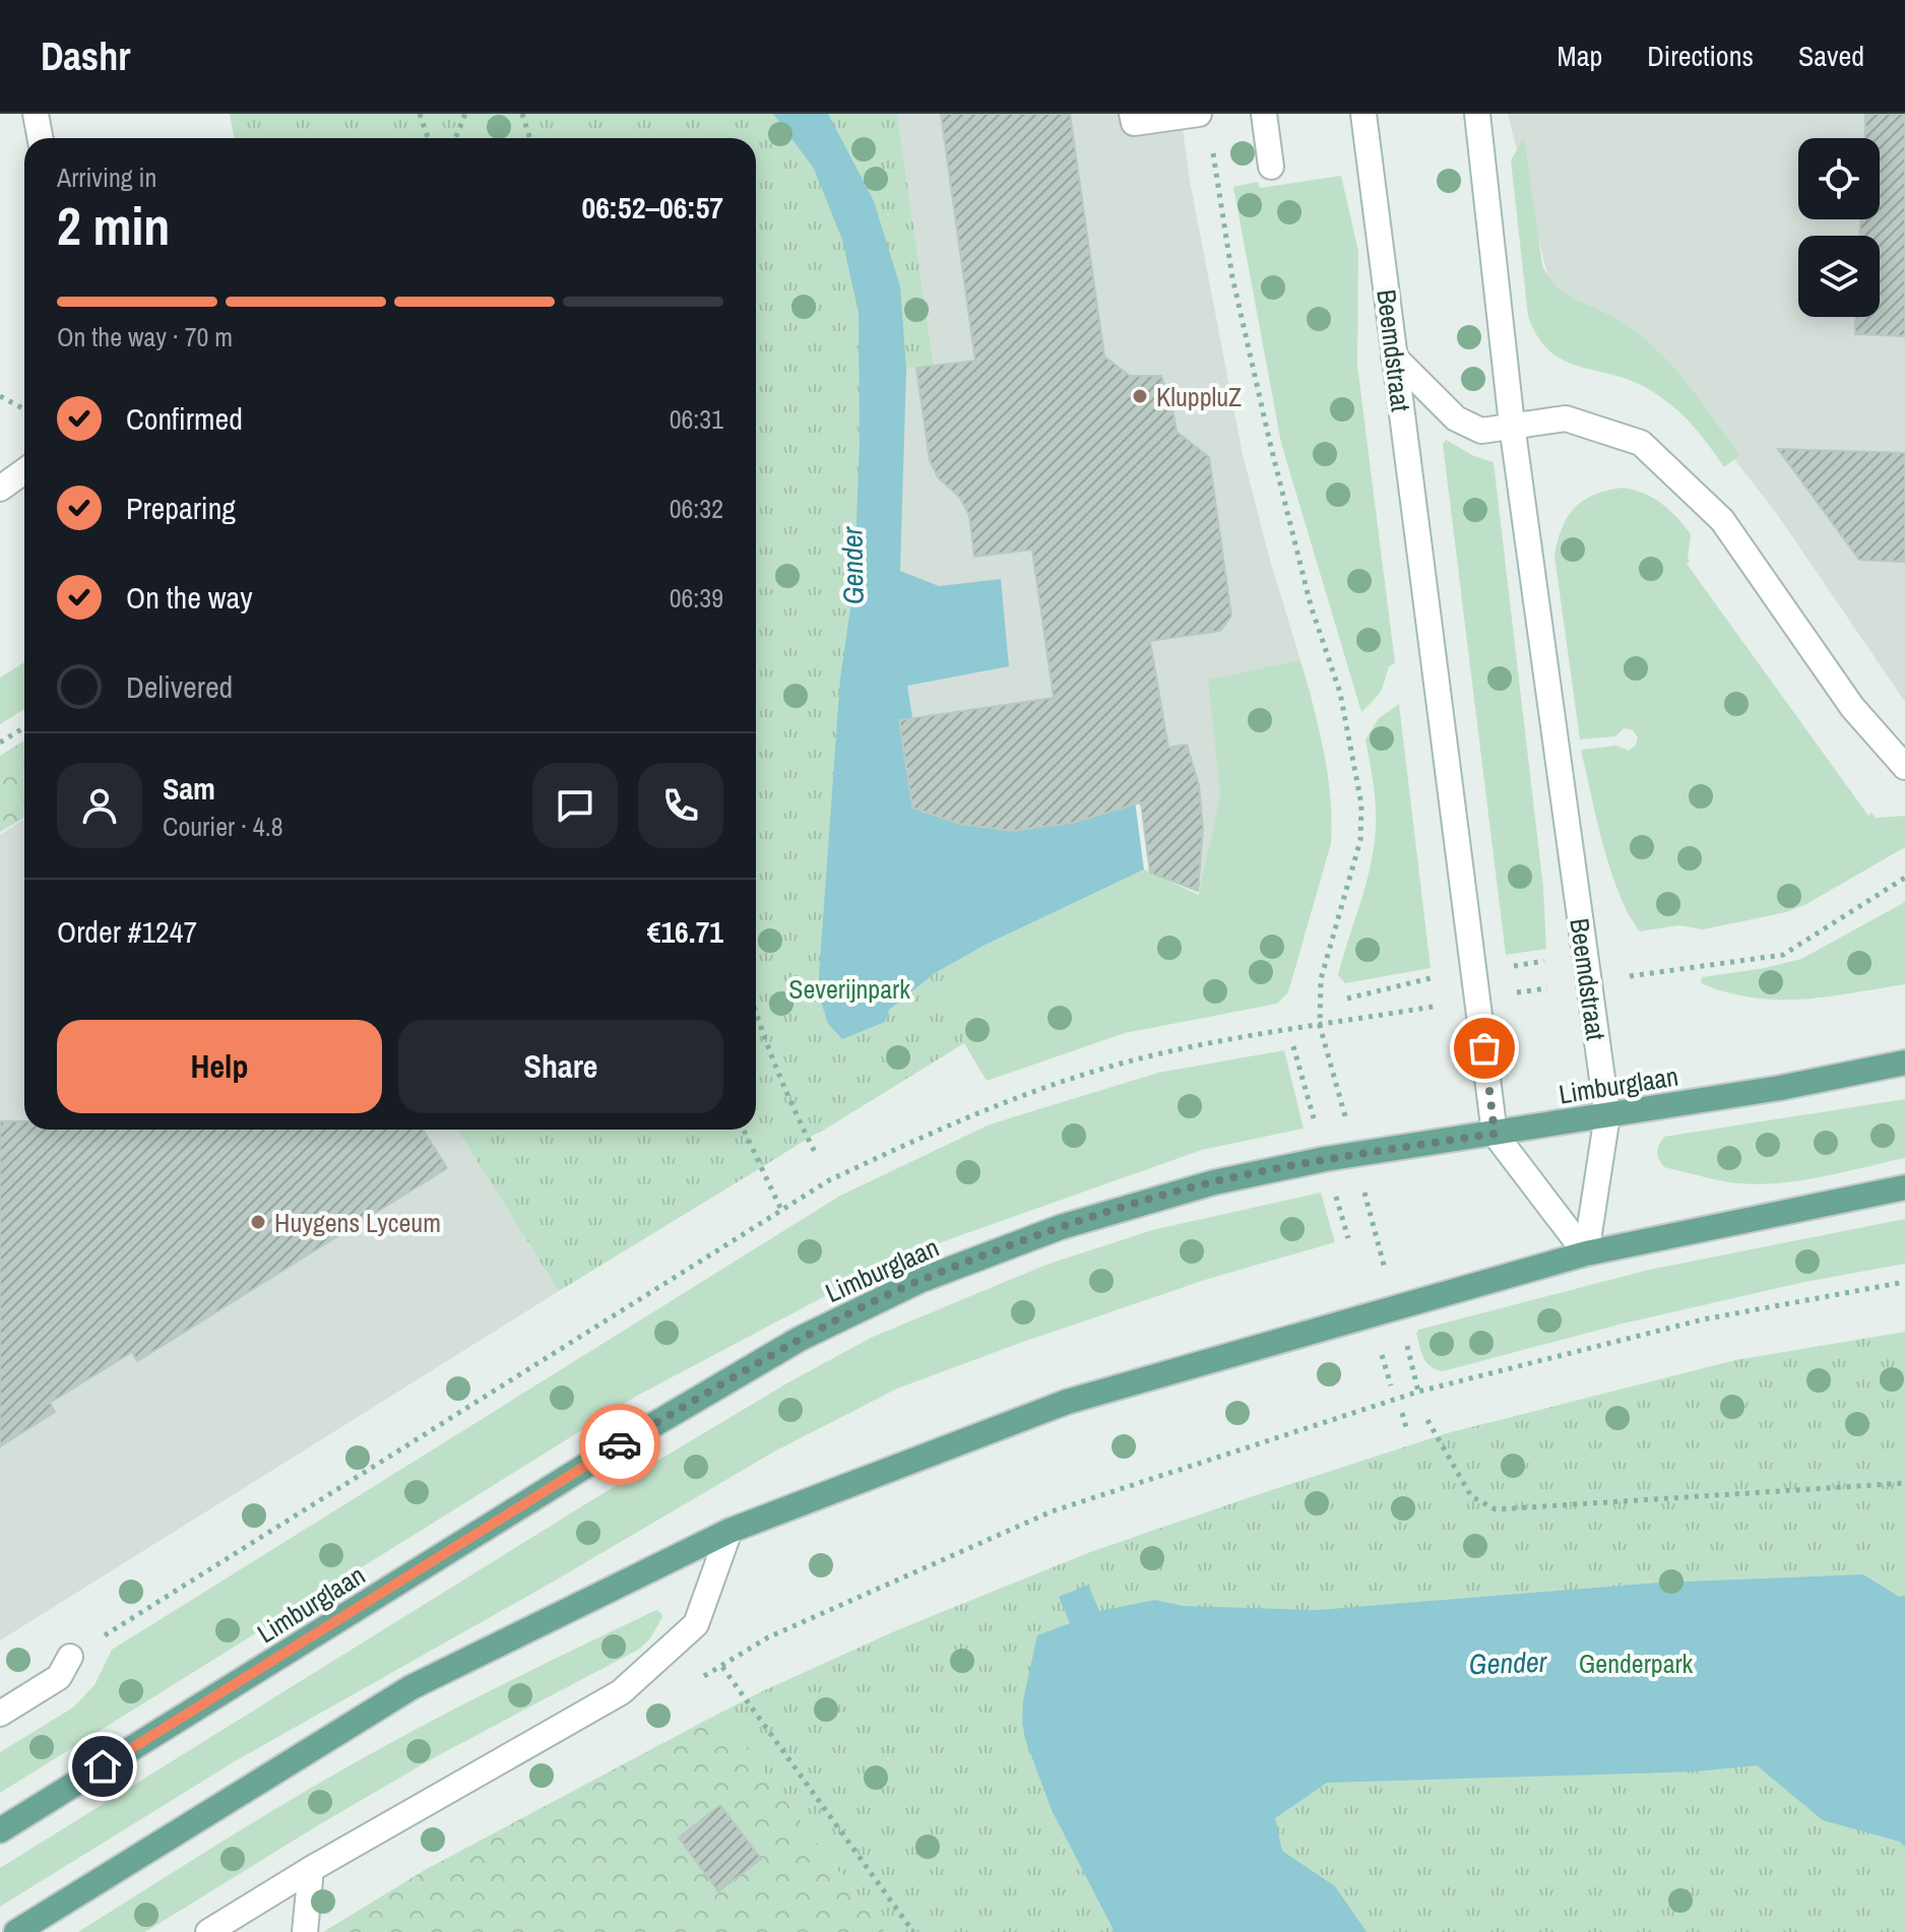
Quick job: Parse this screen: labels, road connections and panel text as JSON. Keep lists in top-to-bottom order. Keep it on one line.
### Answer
{"streets":{"main road":["Beemdstraat","Limburglaan"]},"crossings":[["Beemdstraat","Limburglaan"]],"water":["Gender"],"parks":["Severijnpark","Genderpark"],"places":["KluppluZ","Huygens Lyceum"],"page":{"header":"Dashr","nav":["Map","Directions","Saved"],"heading":["2 min","Arriving in","06:52–06:57"],"panel":["Sam","Courier · 4.8","Order #1247","€16.71"],"bar":"On the way · 70 m","list":[["Confirmed","06:31"],["Preparing","06:32"],["On the way","06:39"],"Delivered"],"buttons":["Help","Share"]}}
